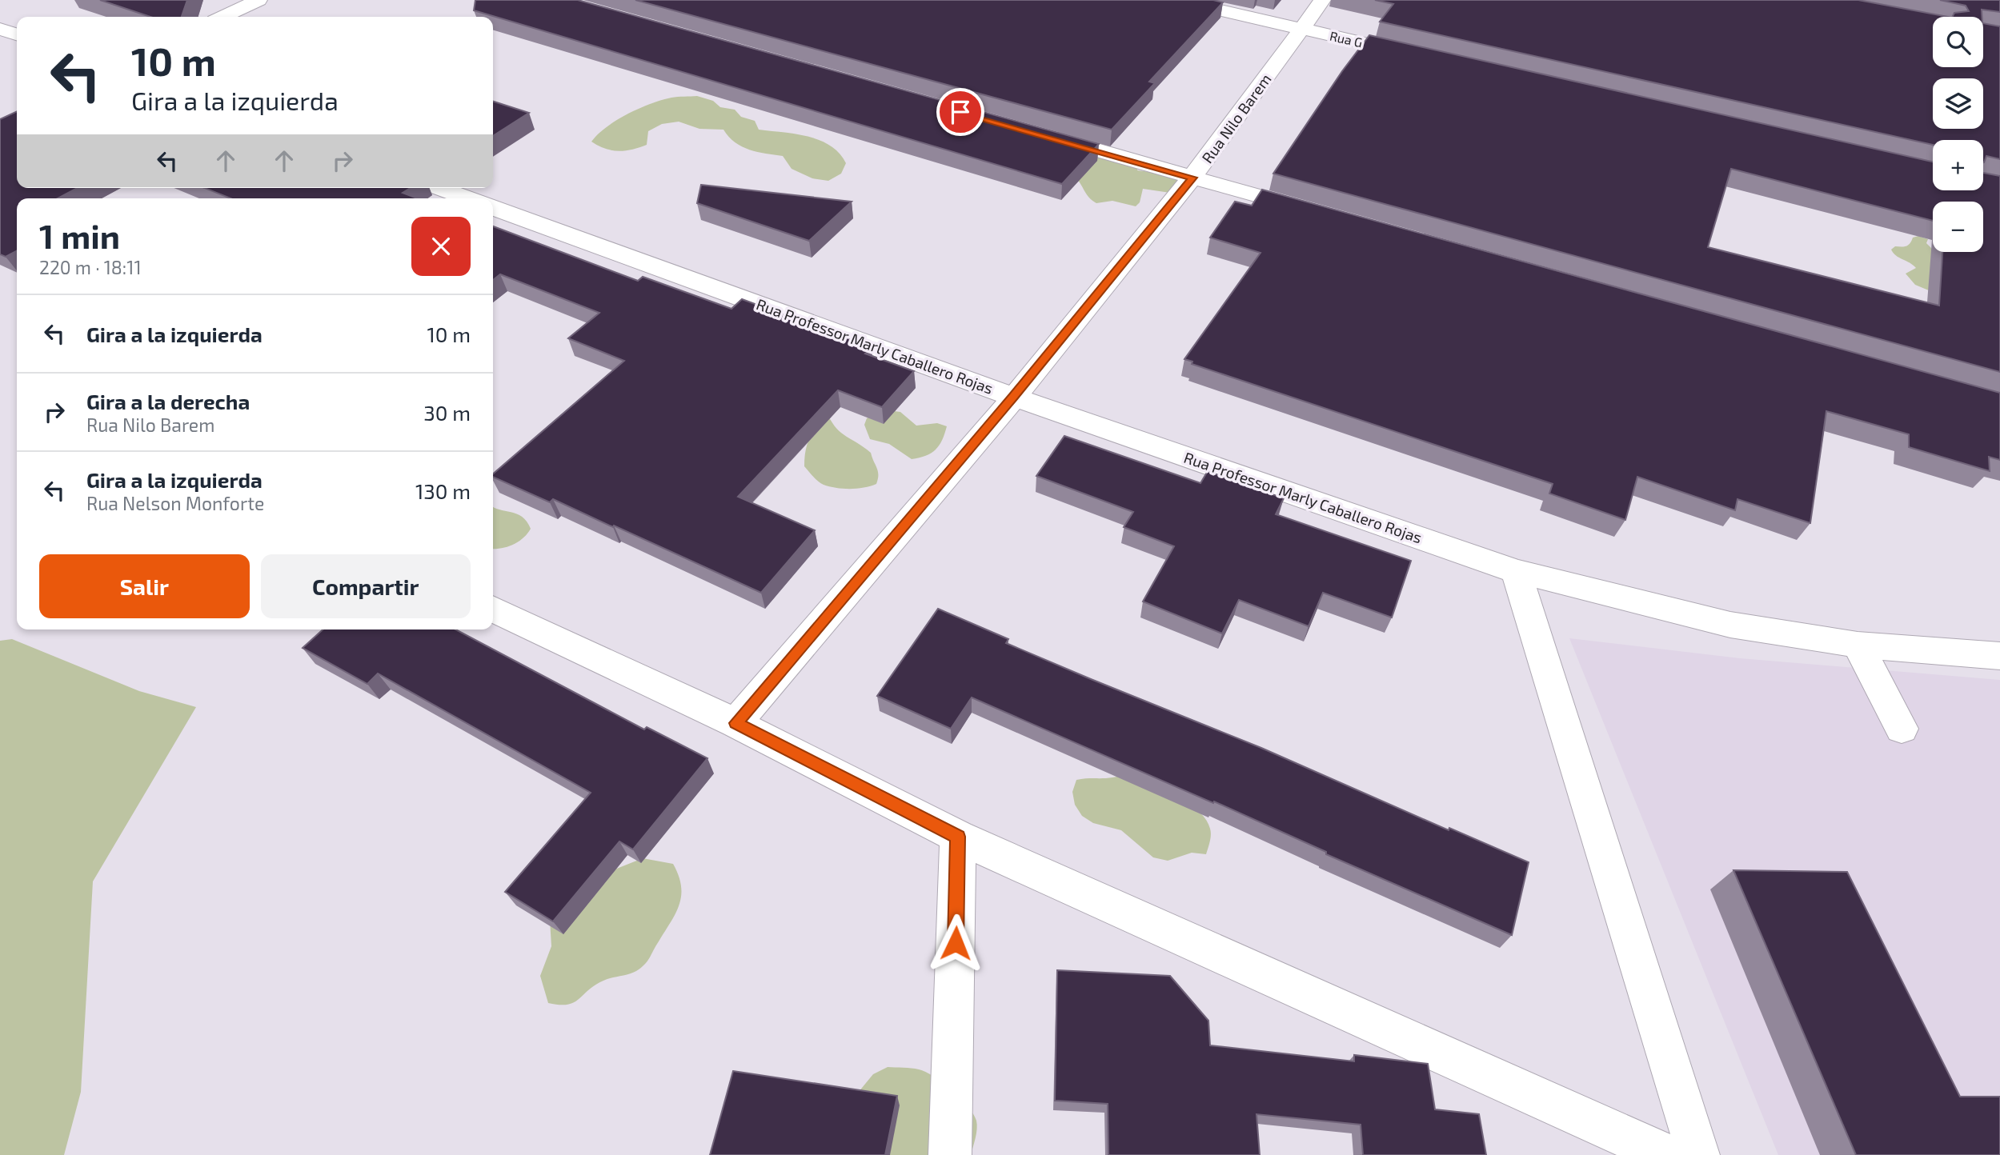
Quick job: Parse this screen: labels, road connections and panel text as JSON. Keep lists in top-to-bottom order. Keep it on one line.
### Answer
{"streets":{"street":["Rua G","Rua Nilo Barem","Rua Professor Marly Caballero Rojas"]},"crossings":[["Rua G","Rua Nilo Barem"],["Rua Nilo Barem","Rua Professor Marly Caballero Rojas"]],"page":{"map_buttons":["+","−"],"turn":["10 m","Gira a la izquierda"],"heading":["1 min","220 m · 18:11"],"list":[{"name":"Gira a la izquierda","value":"10 m"},{"name":"Gira a la derecha","note":"Rua Nilo Barem","value":"30 m"},{"name":"Gira a la izquierda","note":"Rua Nelson Monforte","value":"130 m"}],"buttons":["Salir","Compartir"]}}
